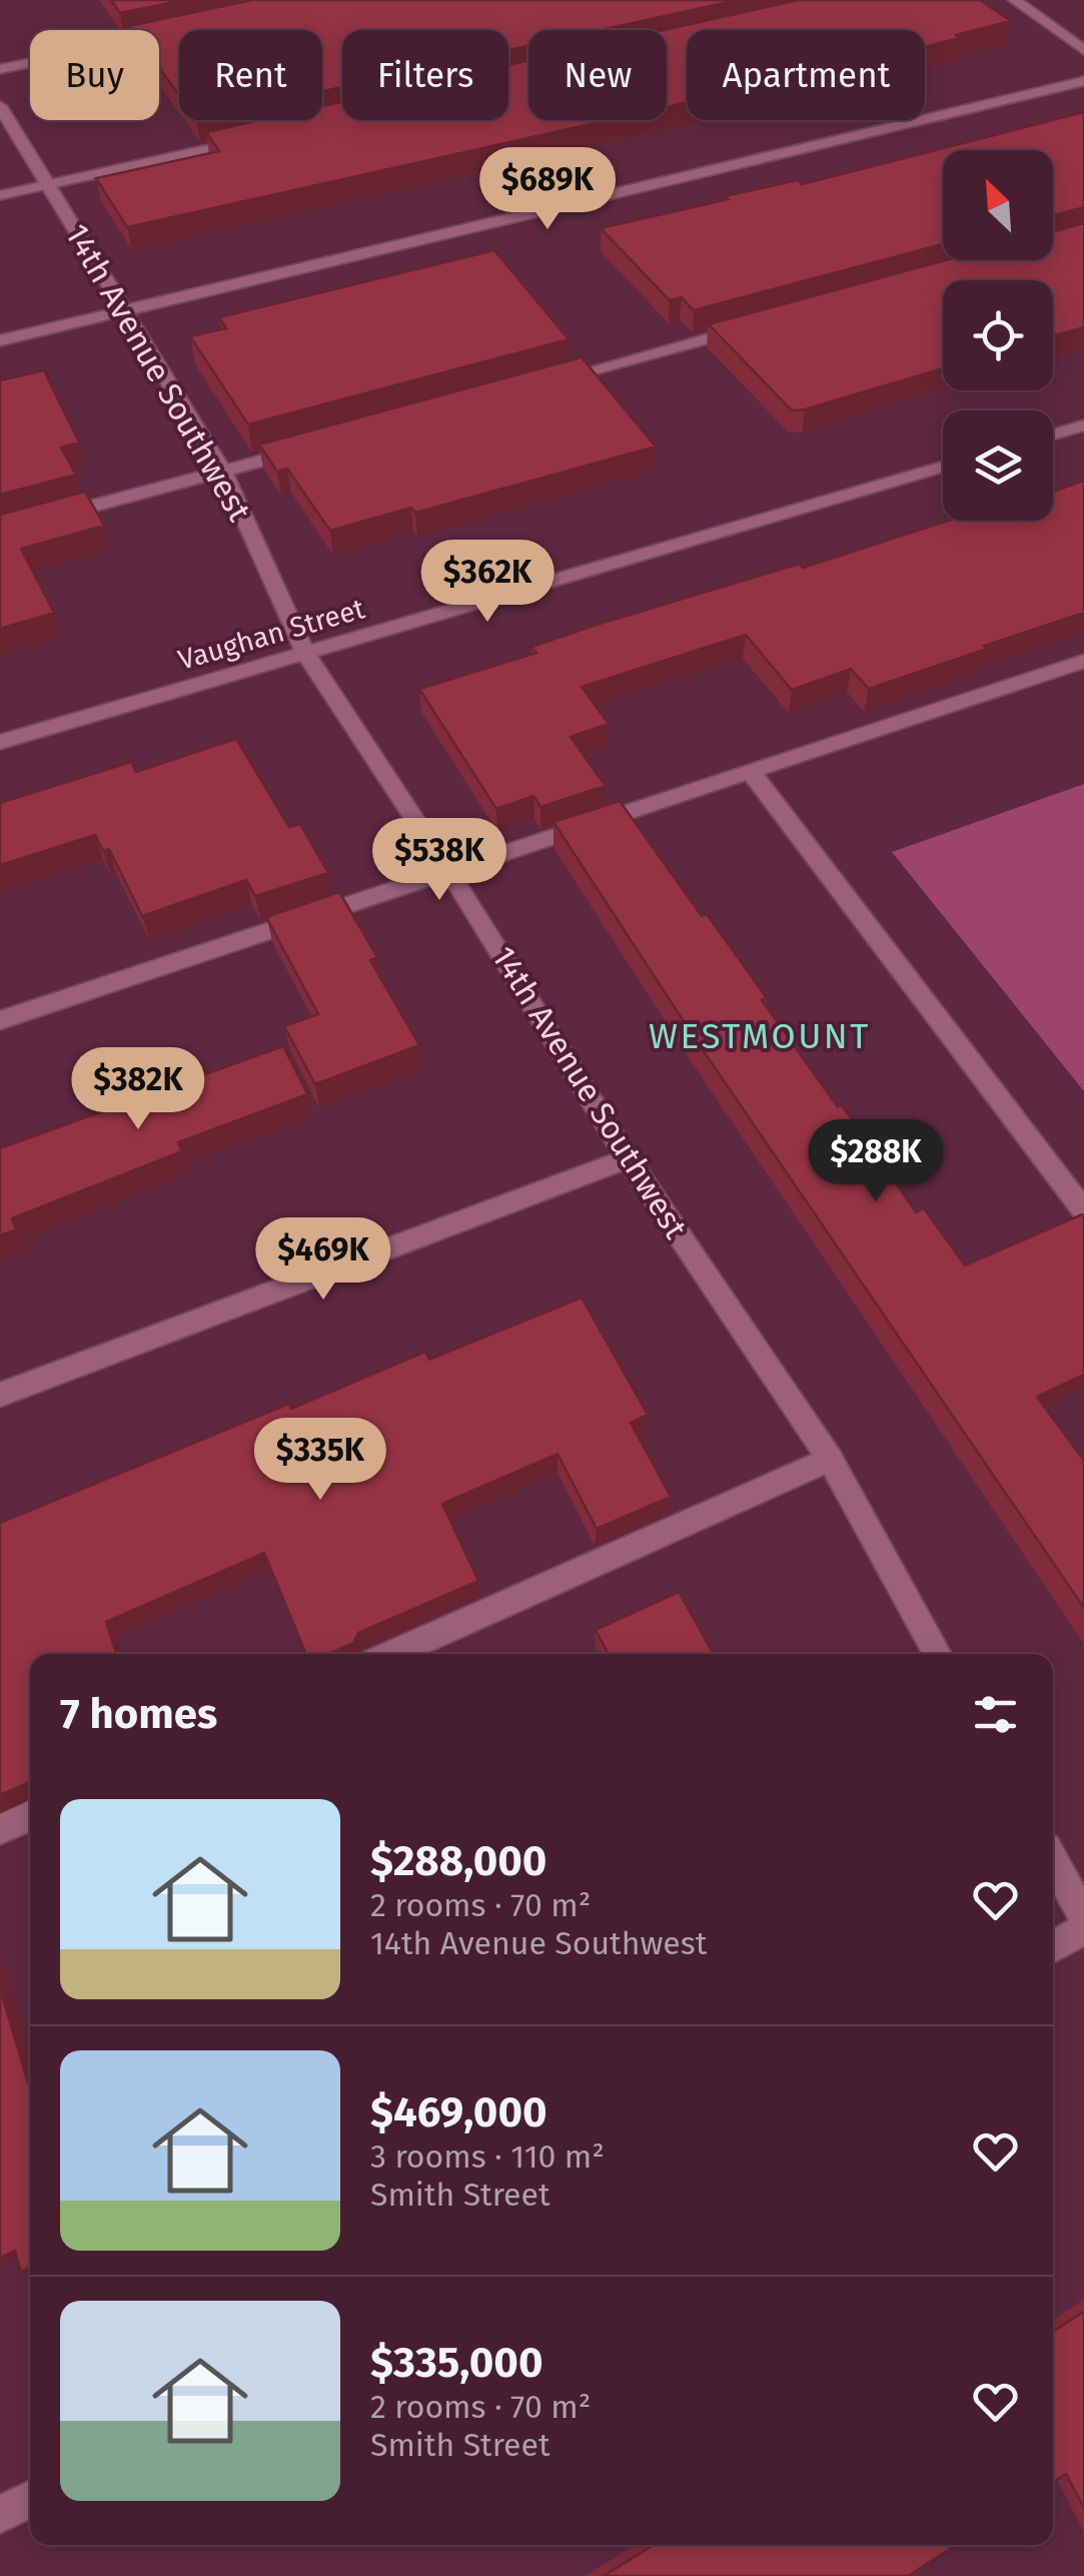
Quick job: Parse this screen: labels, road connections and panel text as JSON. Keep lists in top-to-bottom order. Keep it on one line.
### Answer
{"streets":{"street":["14th Avenue Southwest","Vaughan Street"]},"crossings":[["14th Avenue Southwest","Vaughan Street"]],"districts":["WESTMOUNT"],"north":"top left","page":{"chip":["Buy","Rent","Filters","New","Apartment"],"price":["$689K","$362K","$538K","$382K","$288K","$469K","$335K"],"heading":"7 homes","list":[{"name":"$288,000","note":"2 rooms · 70 m² · 14th Avenue Southwest"},{"name":"$469,000","note":"3 rooms · 110 m² · Smith Street"},{"name":"$335,000","note":"2 rooms · 70 m² · Smith Street"}]}}
